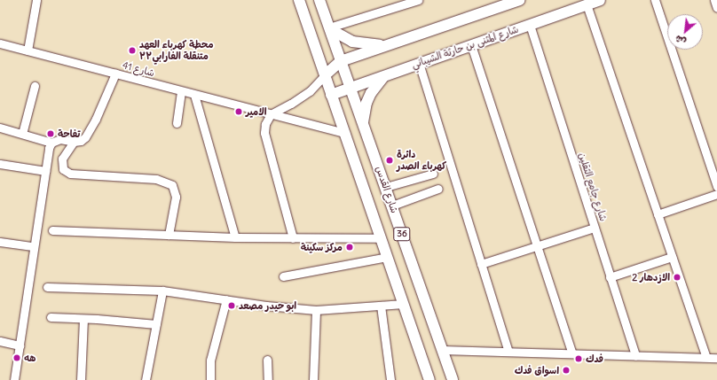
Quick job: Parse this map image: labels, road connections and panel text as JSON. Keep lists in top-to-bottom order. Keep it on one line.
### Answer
{"streets":{"main road":["شارع المثنى بن حارثة الشيباني","شارع القدس","36"],"street":["شارع 41","شارع جامع الثقلين"]},"crossings":[["شارع المثنى بن حارثة الشيباني","شارع جامع الثقلين"],["شارع المثنى بن حارثة الشيباني","شارع القدس"],["شارع المثنى بن حارثة الشيباني","36"],["شارع 41","36"]],"places":["محطة كهرباء العهد متنقلة الفارابي٣٣","الامير","تفاحة","دائرة كهرباء الصدر","مركز سكينة","الازدهار 2","ابو حيدر مصعد","هه","فدك","اسواق فدك"],"north":"bottom left"}
